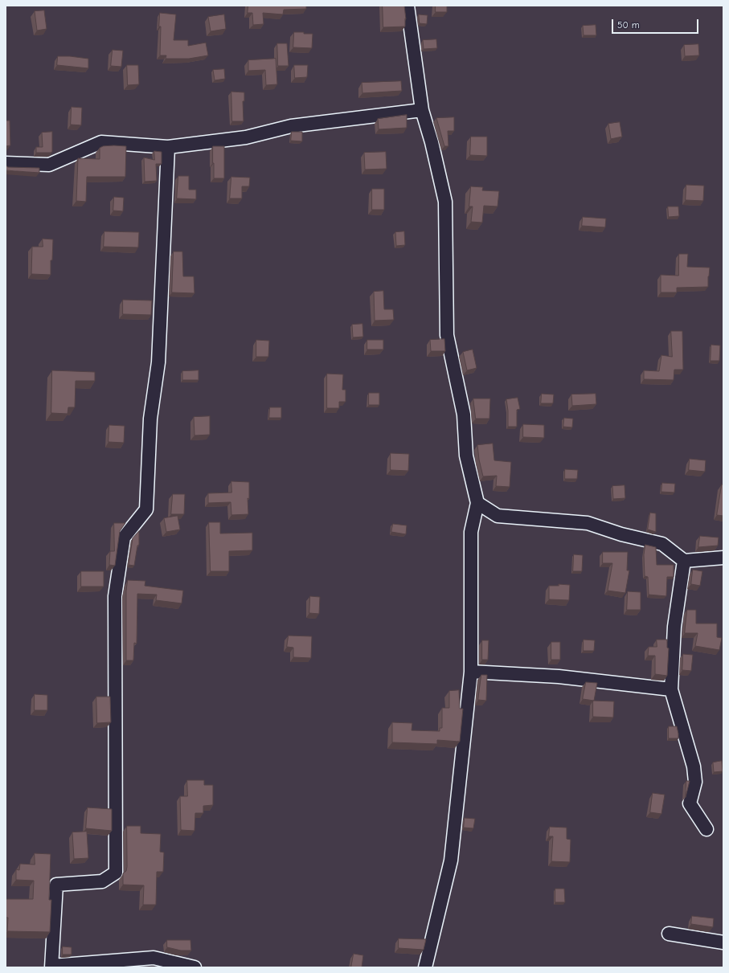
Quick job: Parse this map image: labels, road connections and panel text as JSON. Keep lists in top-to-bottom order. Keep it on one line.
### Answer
{"scale_bar":"50 m"}
